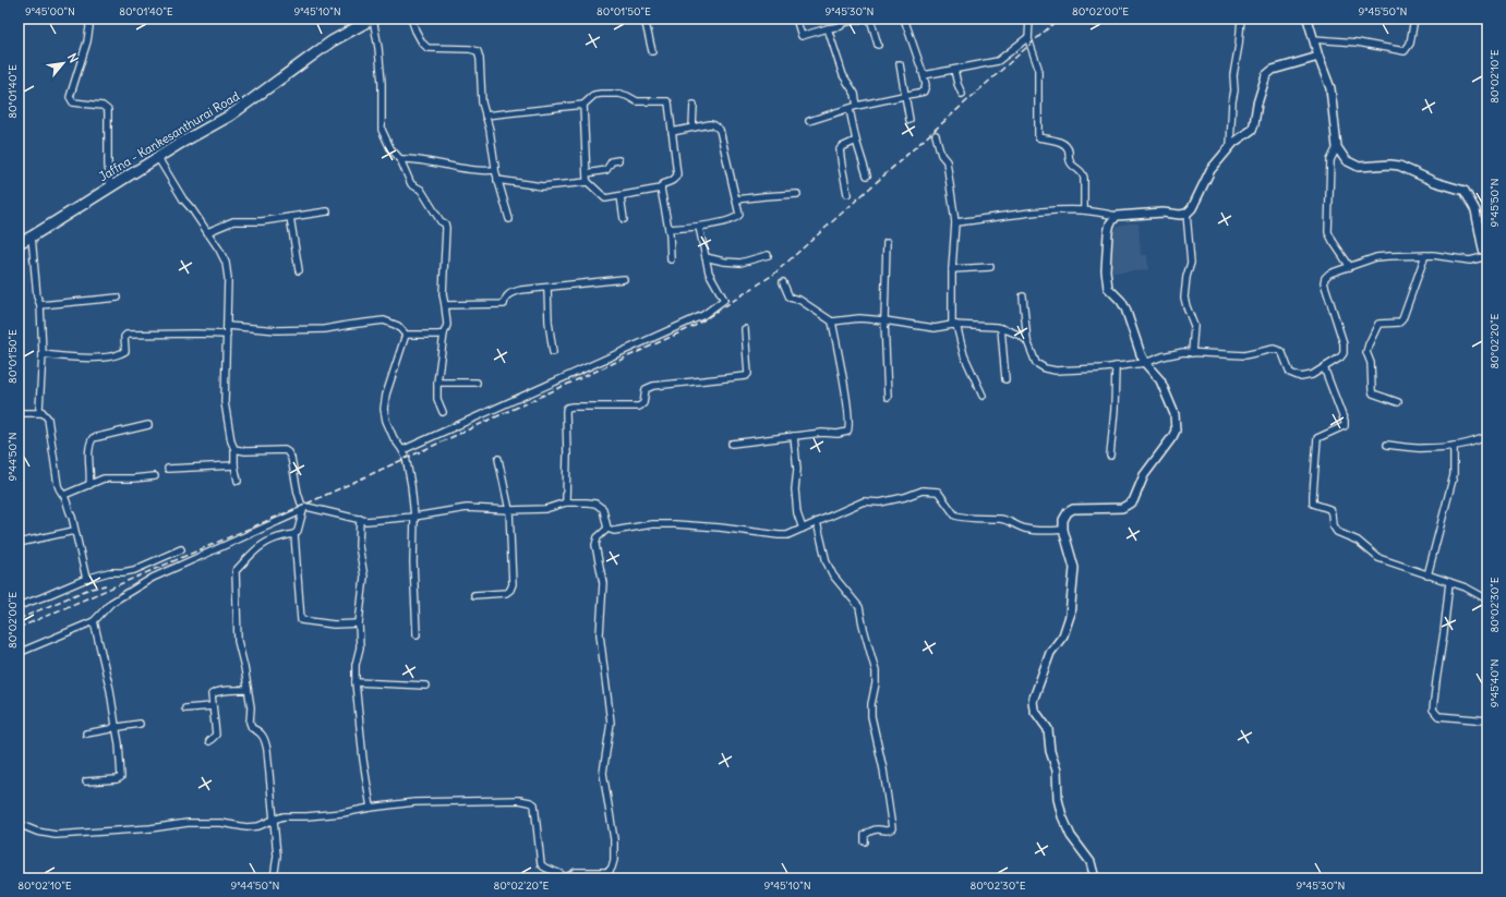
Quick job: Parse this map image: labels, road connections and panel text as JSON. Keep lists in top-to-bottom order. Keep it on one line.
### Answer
{"streets":{"main road":["Jaffna - Kankesanthurai Road"]},"north":"top right","coordinates":["9°45'00\"N","80°01'40\"E","9°45'10\"N","80°01'50\"E","9°45'30\"N","80°02'00\"E","9°45'50\"N","80°02'10\"E","80°02'20\"E","9°44'50\"N","80°02'30\"E","9°45'40\"N"]}
